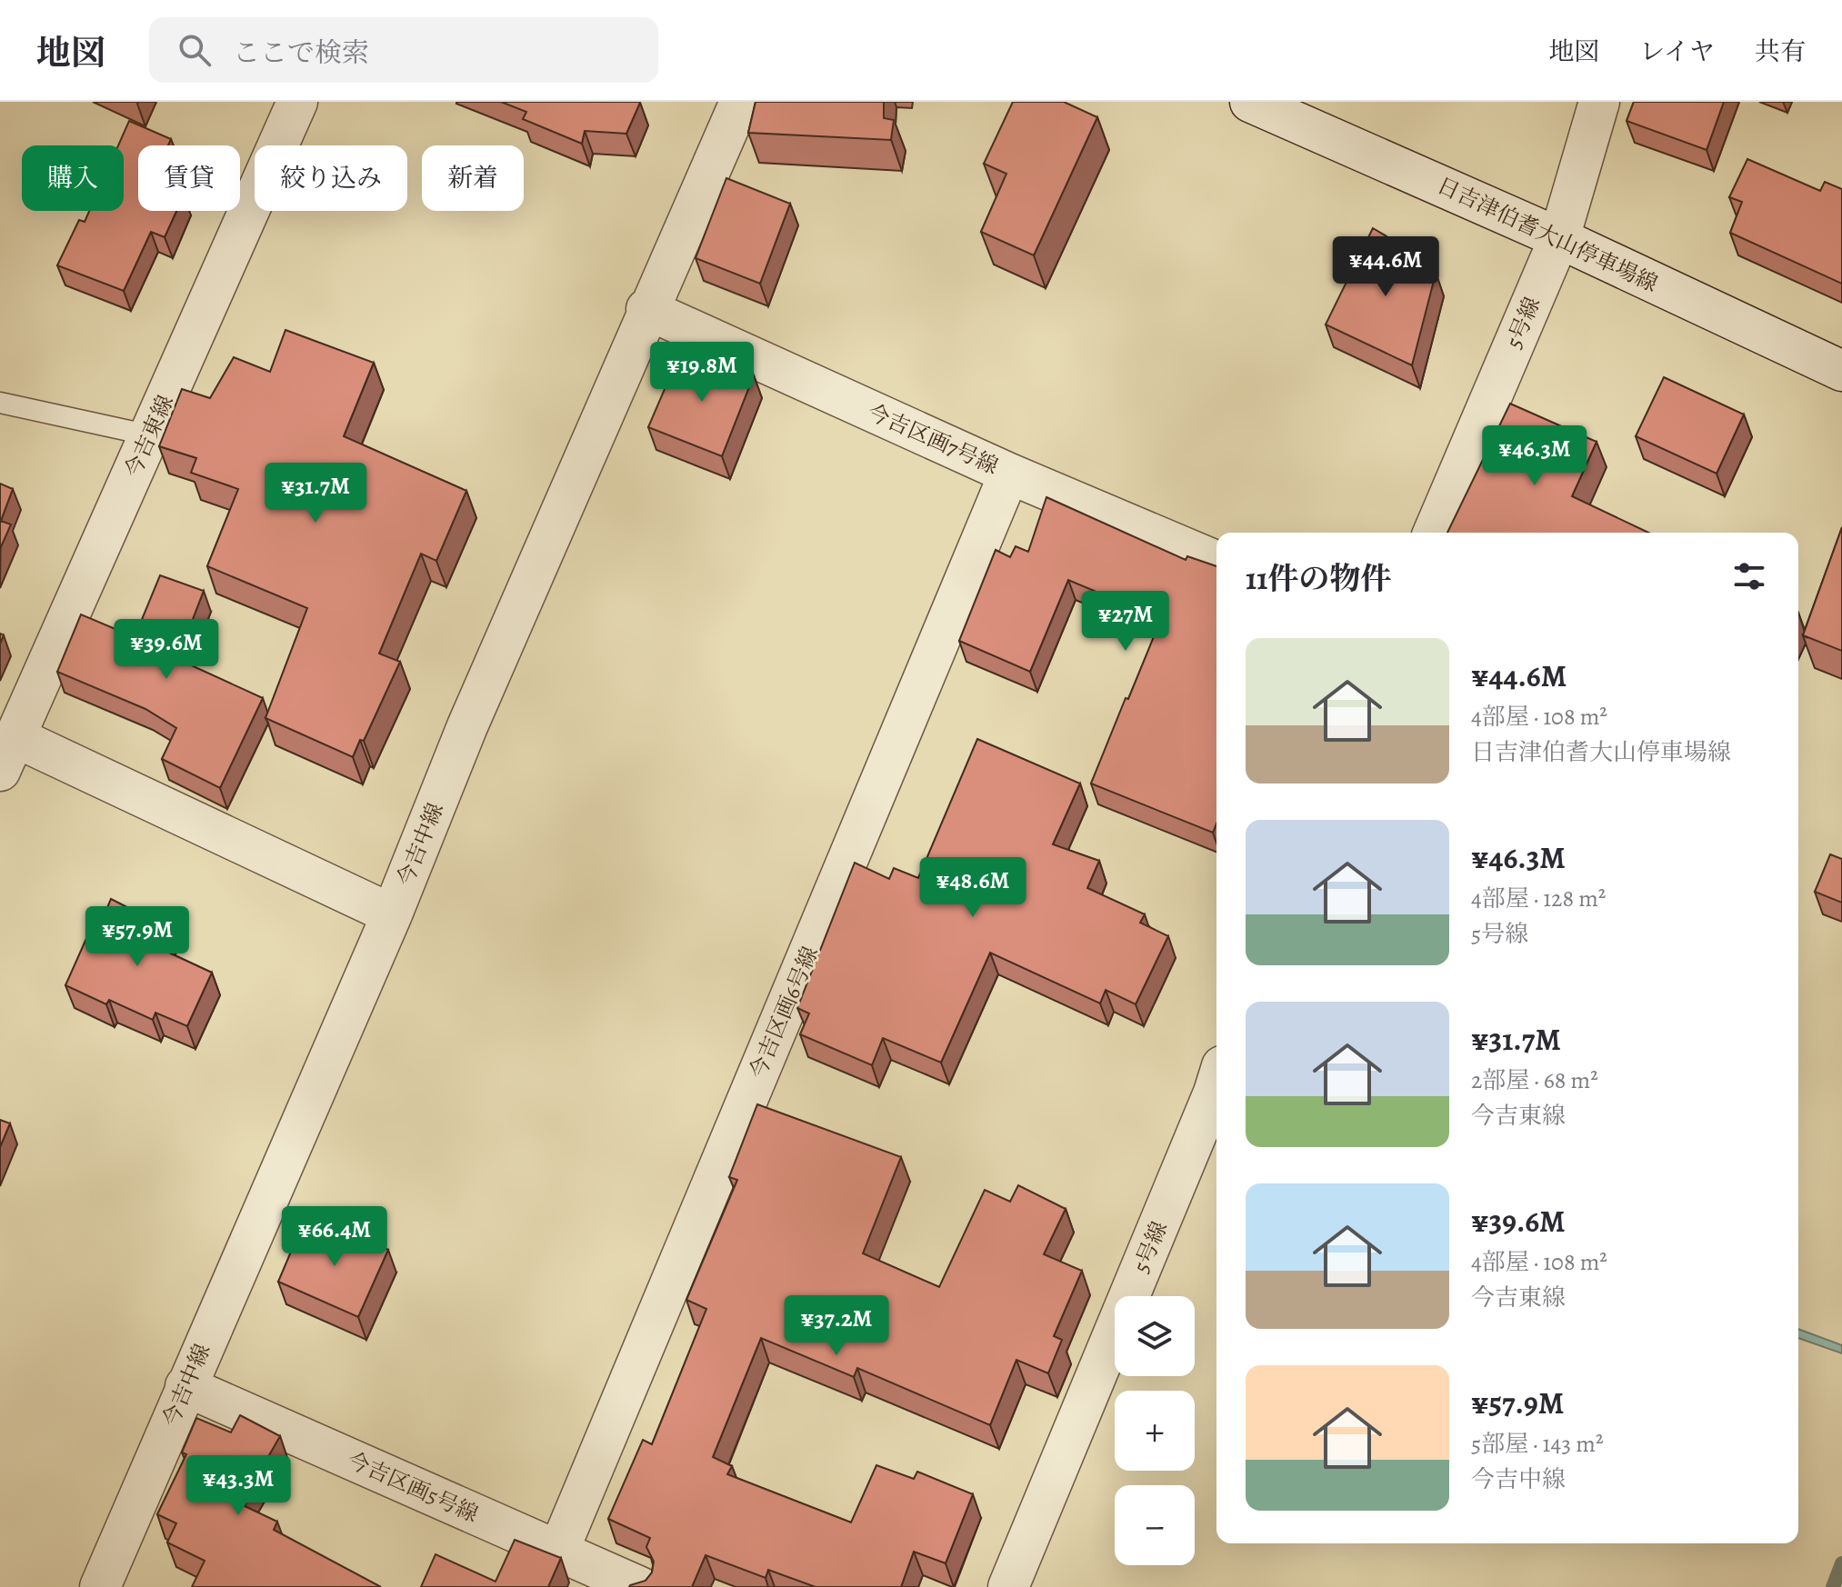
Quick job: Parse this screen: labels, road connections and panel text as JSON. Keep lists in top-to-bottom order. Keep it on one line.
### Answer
{"streets":{"street":["日吉津伯耆大山停車場線","5号線","今吉東線","今吉区画7号線","今吉中線","今吉区画6号線","今吉区画5号線"]},"crossings":[["日吉津伯耆大山停車場線","5号線"],["今吉区画7号線","今吉中線"],["今吉区画7号線","今吉区画6号線"],["今吉中線","今吉区画5号線"],["今吉区画6号線","今吉区画5号線"]],"page":{"header":"地図","search":"ここで検索","nav":["地図","レイヤ","共有"],"chip":["購入","賃貸","絞り込み","新着"],"price":["¥44.6M","¥19.8M","¥46.3M","¥31.7M","¥27M","¥39.6M","¥48.6M","¥57.9M","¥66.4M","¥37.2M","¥43.3M"],"heading":"11件の物件","list":[{"name":"¥44.6M","note":"4部屋 · 108 m² · 日吉津伯耆大山停車場線"},{"name":"¥46.3M","note":"4部屋 · 128 m² · 5号線"},{"name":"¥31.7M","note":"2部屋 · 68 m² · 今吉東線"},{"name":"¥39.6M","note":"4部屋 · 108 m² · 今吉東線"},{"name":"¥57.9M","note":"5部屋 · 143 m² · 今吉中線"}],"map_buttons":["+","−"]}}
